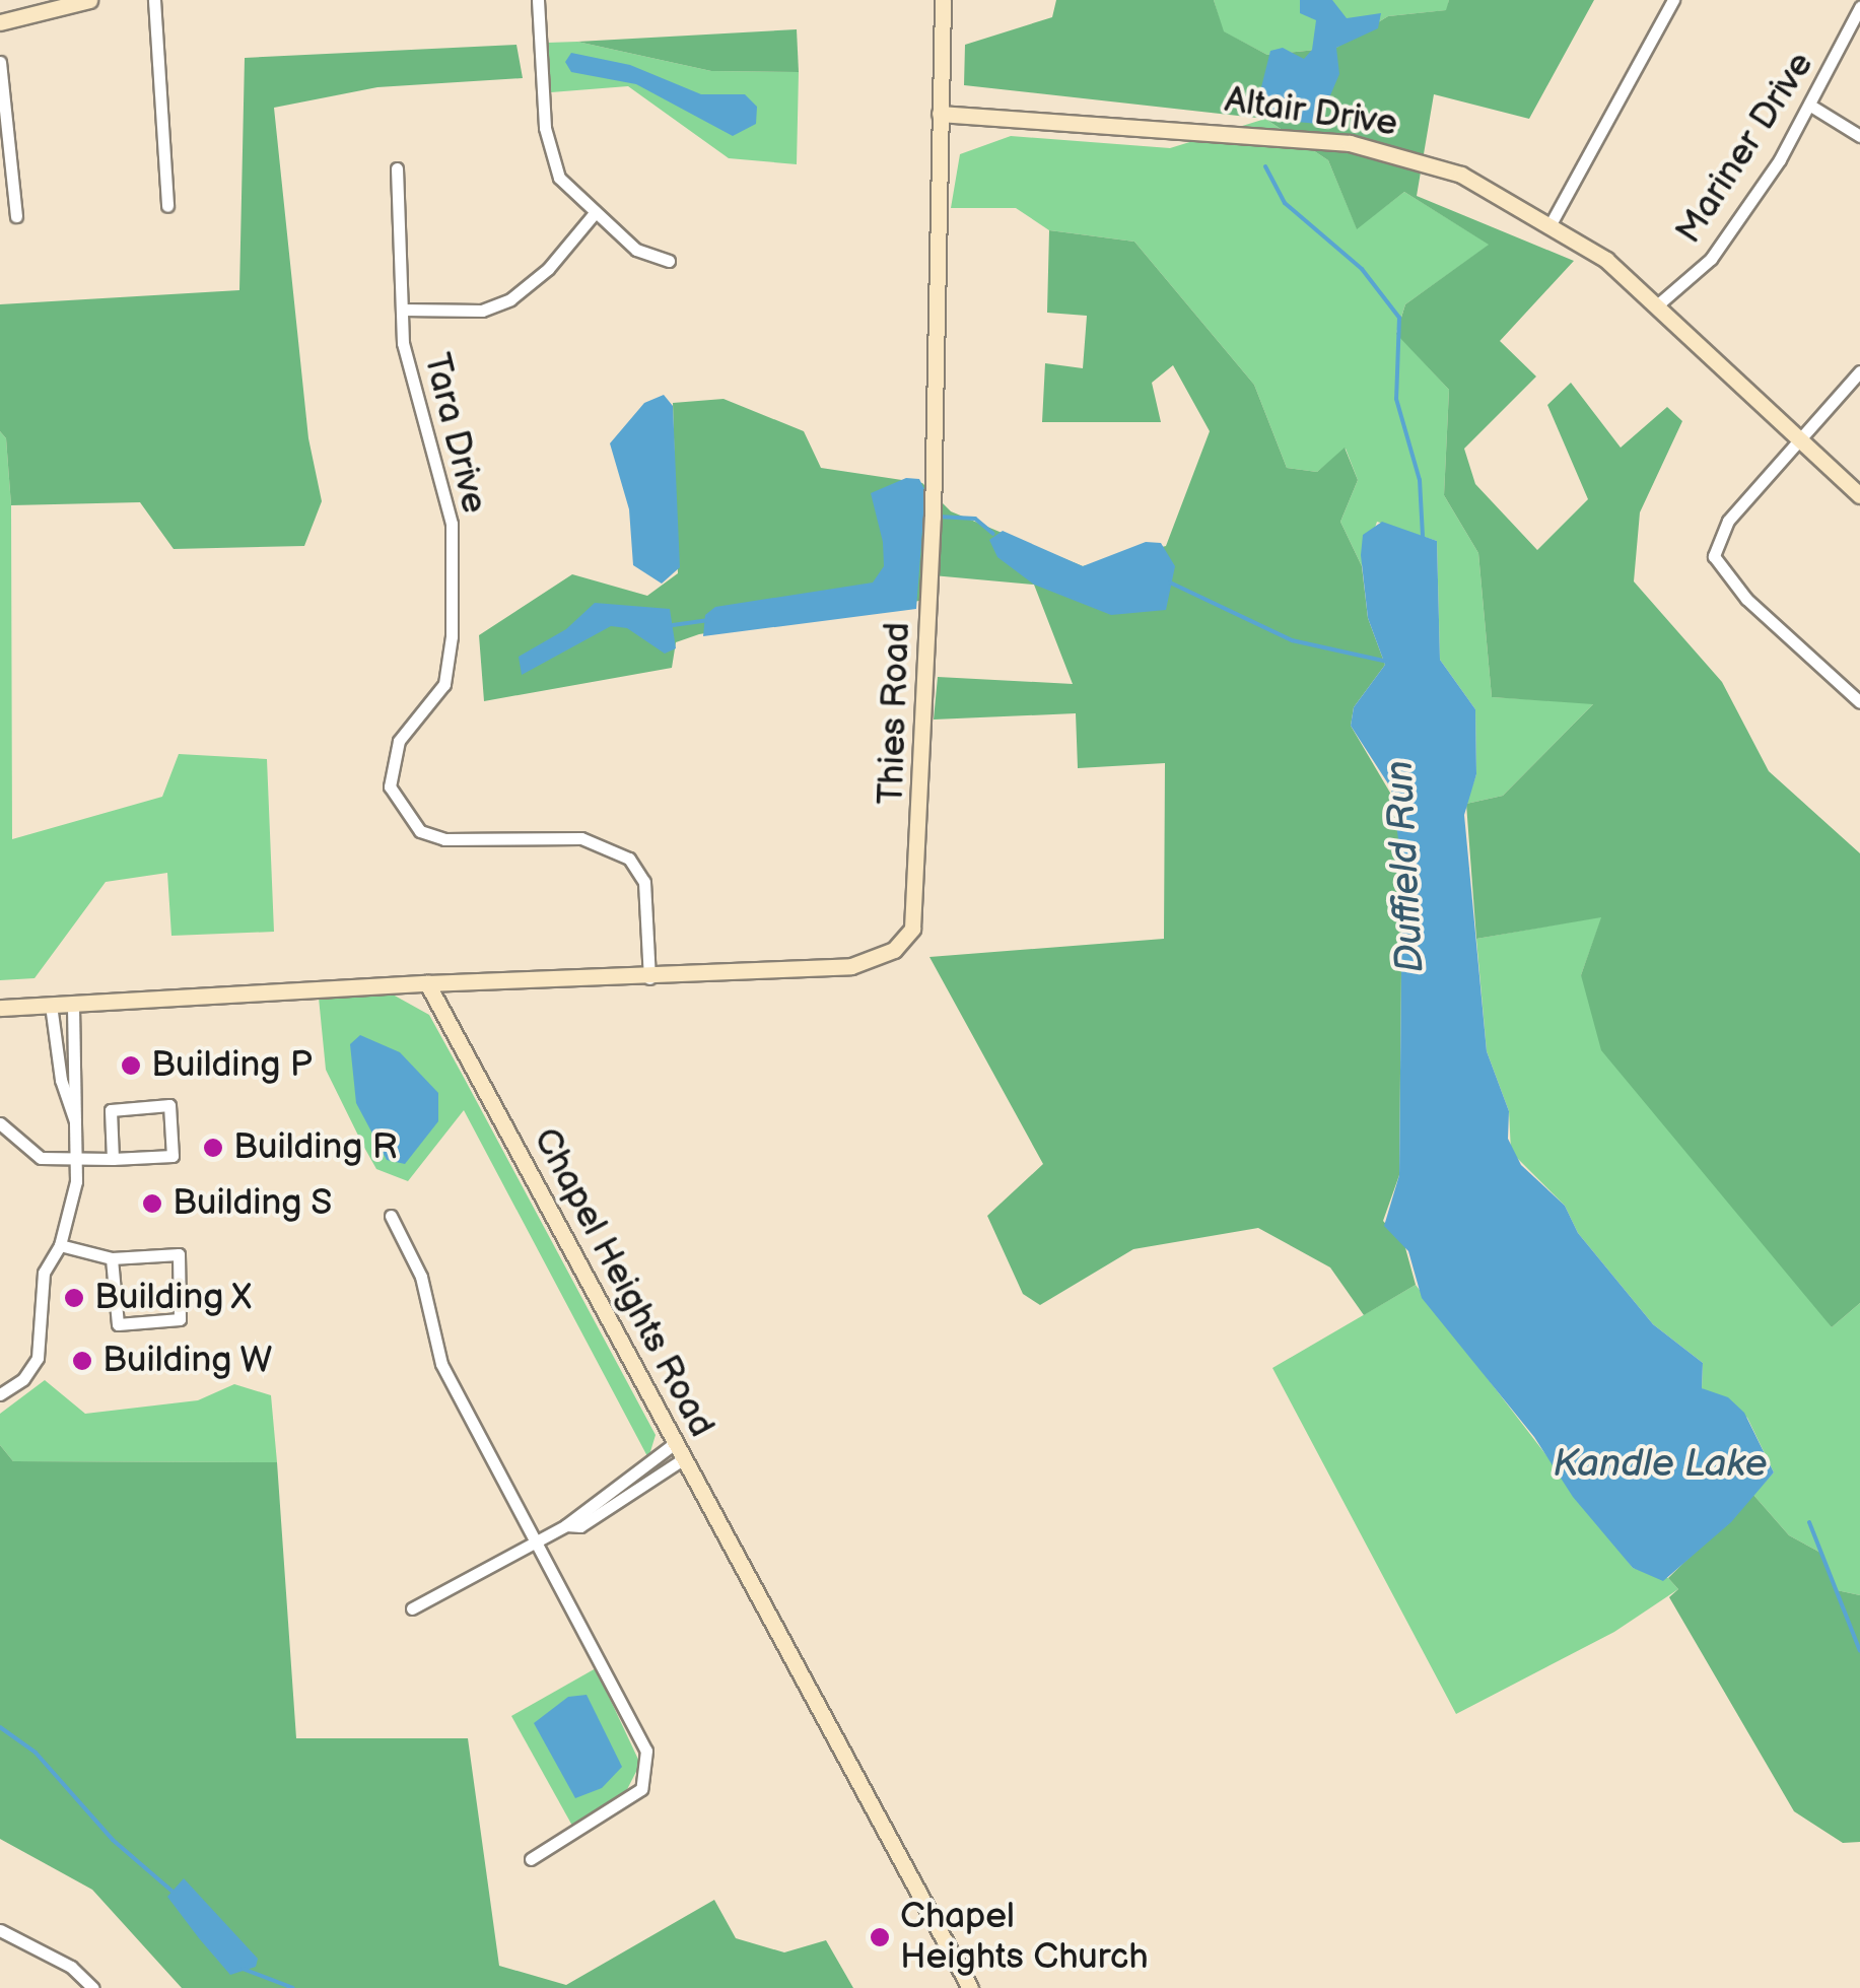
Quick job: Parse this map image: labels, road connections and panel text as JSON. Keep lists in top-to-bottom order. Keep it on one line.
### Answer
{"streets":{"street":["Altair Drive","Mariner Drive","Tara Drive","Thies Road","Chapel Heights Road"]},"crossings":[["Altair Drive","Mariner Drive"],["Altair Drive","Thies Road"],["Tara Drive","Thies Road"],["Thies Road","Chapel Heights Road"]],"water":["Duffield Run","Kandle Lake"],"places":["Building P","Building R","Building S","Building X","Building W","Chapel Heights Church"]}
